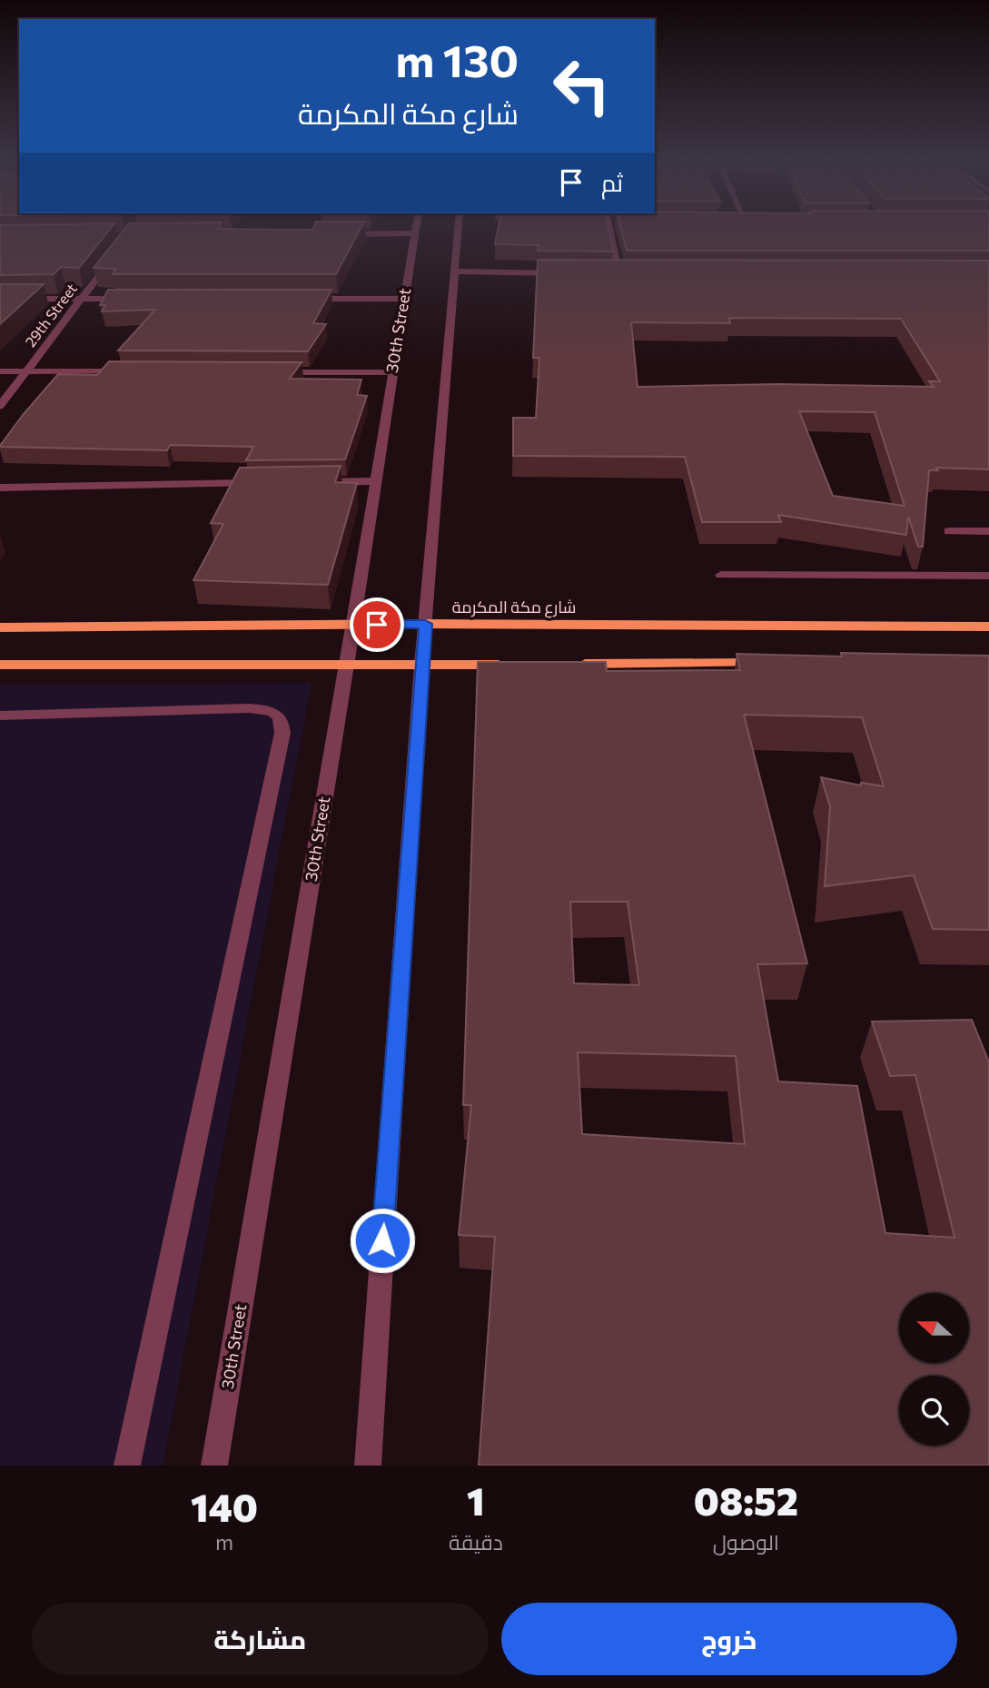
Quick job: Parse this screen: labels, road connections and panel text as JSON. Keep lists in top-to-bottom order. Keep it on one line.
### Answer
{"streets":{"main road":["شارع مكة المكرمة"],"street":["29th Street","30th Street"]},"crossings":[["30th Street","شارع مكة المكرمة"]],"north":"left","page":{"turn":["130 m","شارع مكة المكرمة"],"then":"ثم","eta":["08:52","الوصول","1","دقيقة","140","m"],"buttons":["خروج","مشاركة"]}}
